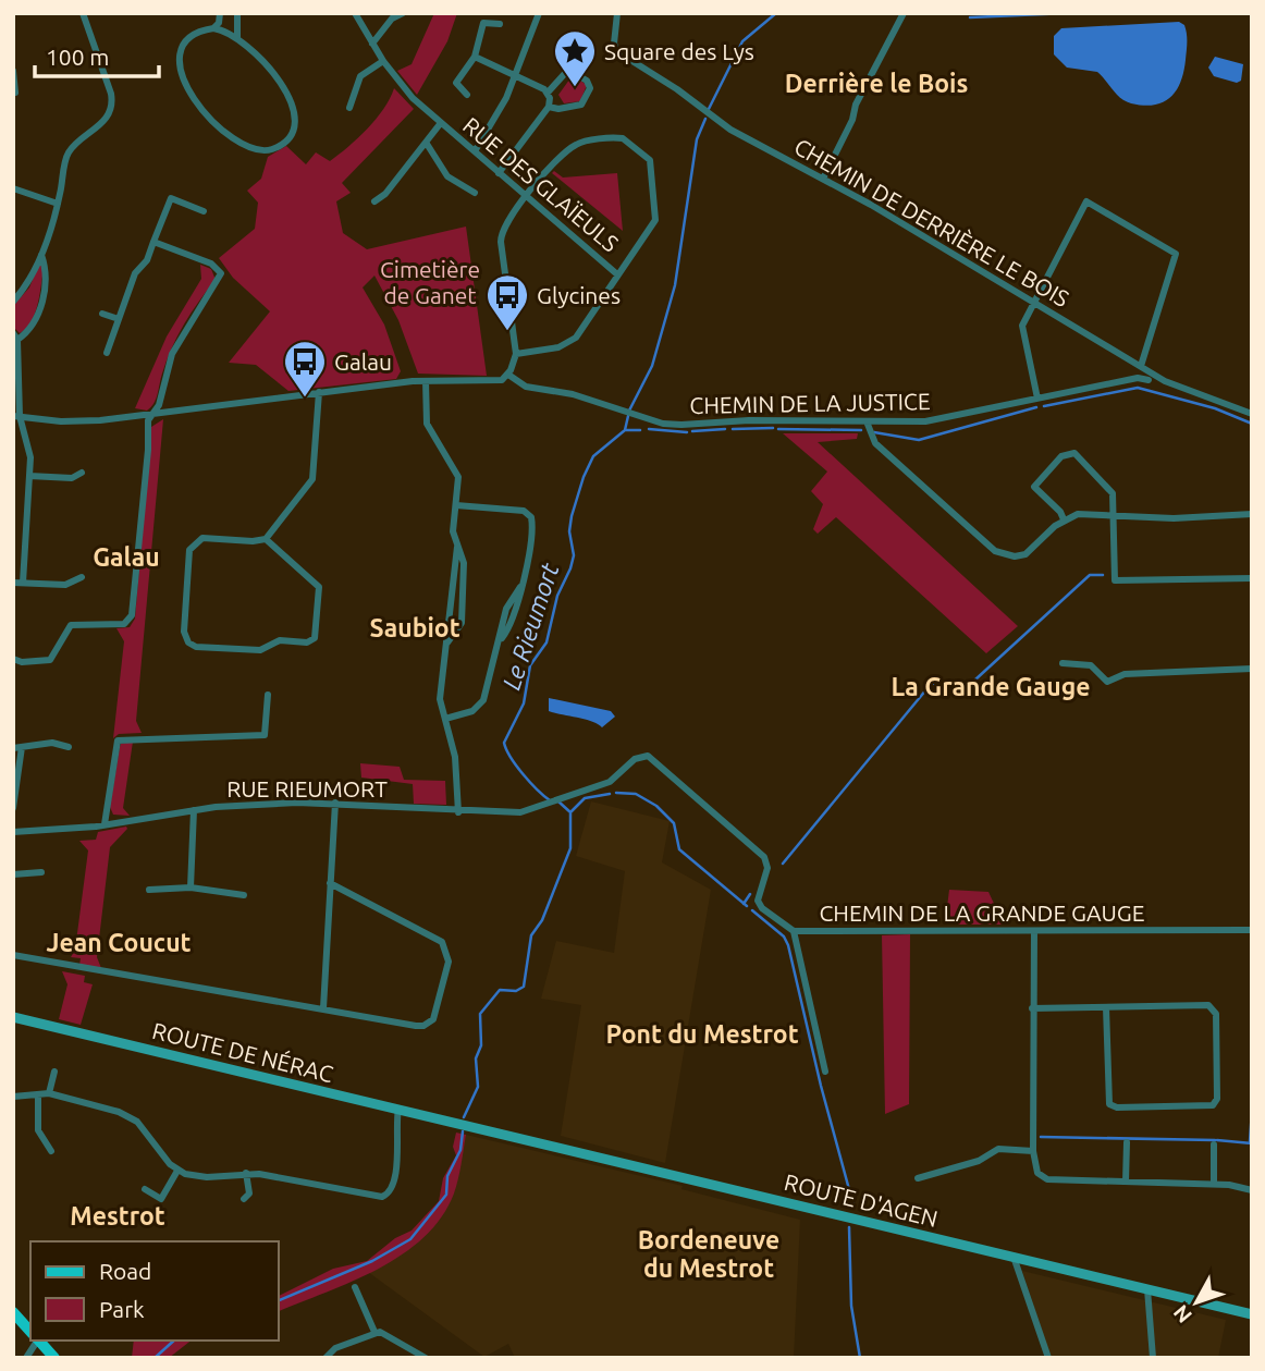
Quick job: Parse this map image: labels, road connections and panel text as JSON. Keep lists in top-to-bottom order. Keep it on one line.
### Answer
{"streets":{"main road":["ROUTE DE NÉRAC","ROUTE D'AGEN"],"street":["RUE DES GLAÏEULS","CHEMIN DE DERRIÈRE LE BOIS","CHEMIN DE LA JUSTICE","RUE RIEUMORT","CHEMIN DE LA GRANDE GAUGE"]},"crossings":[["RUE RIEUMORT","CHEMIN DE LA GRANDE GAUGE"],["ROUTE DE NÉRAC","ROUTE D'AGEN"]],"districts":["Derrière le Bois","Galau","Saubiot","La Grande Gauge","Jean Coucut","Pont du Mestrot","Mestrot","Bordeneuve du Mestrot"],"water":["Le Rieumort"],"parks":["Cimetière de Ganet"],"places":{"place":["Square des Lys"],"bus stop":["Glycines","Galau"]},"legend":["Road","Park"],"scale_bar":"100 m","north":"bottom left"}
